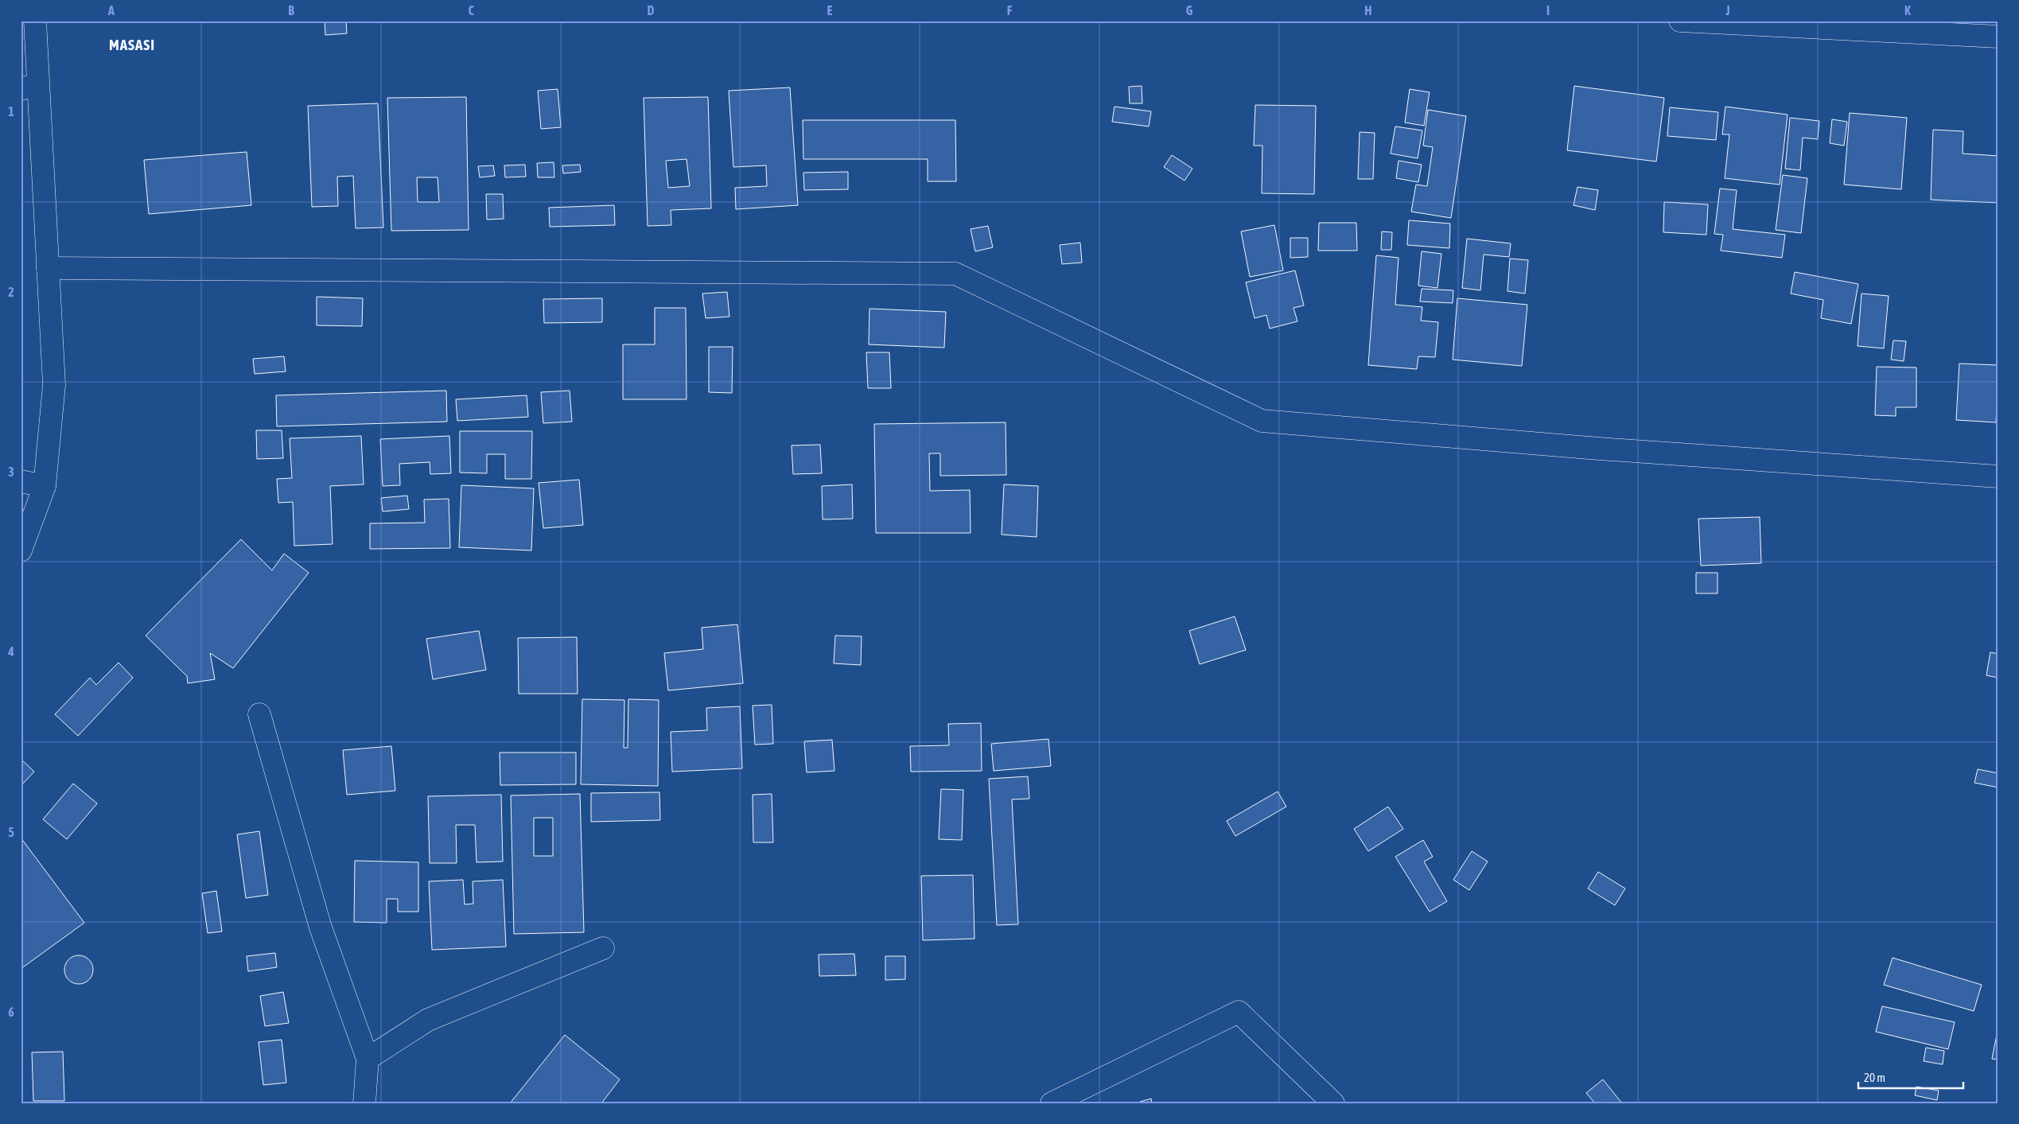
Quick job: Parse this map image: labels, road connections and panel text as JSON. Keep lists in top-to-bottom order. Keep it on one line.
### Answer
{"districts":["MASASI"],"scale_bar":"20 m","grid":{"columns":["A","B","C","D","E","F","G","H","I","J","K"],"rows":["1","2","3","4","5","6"]}}
